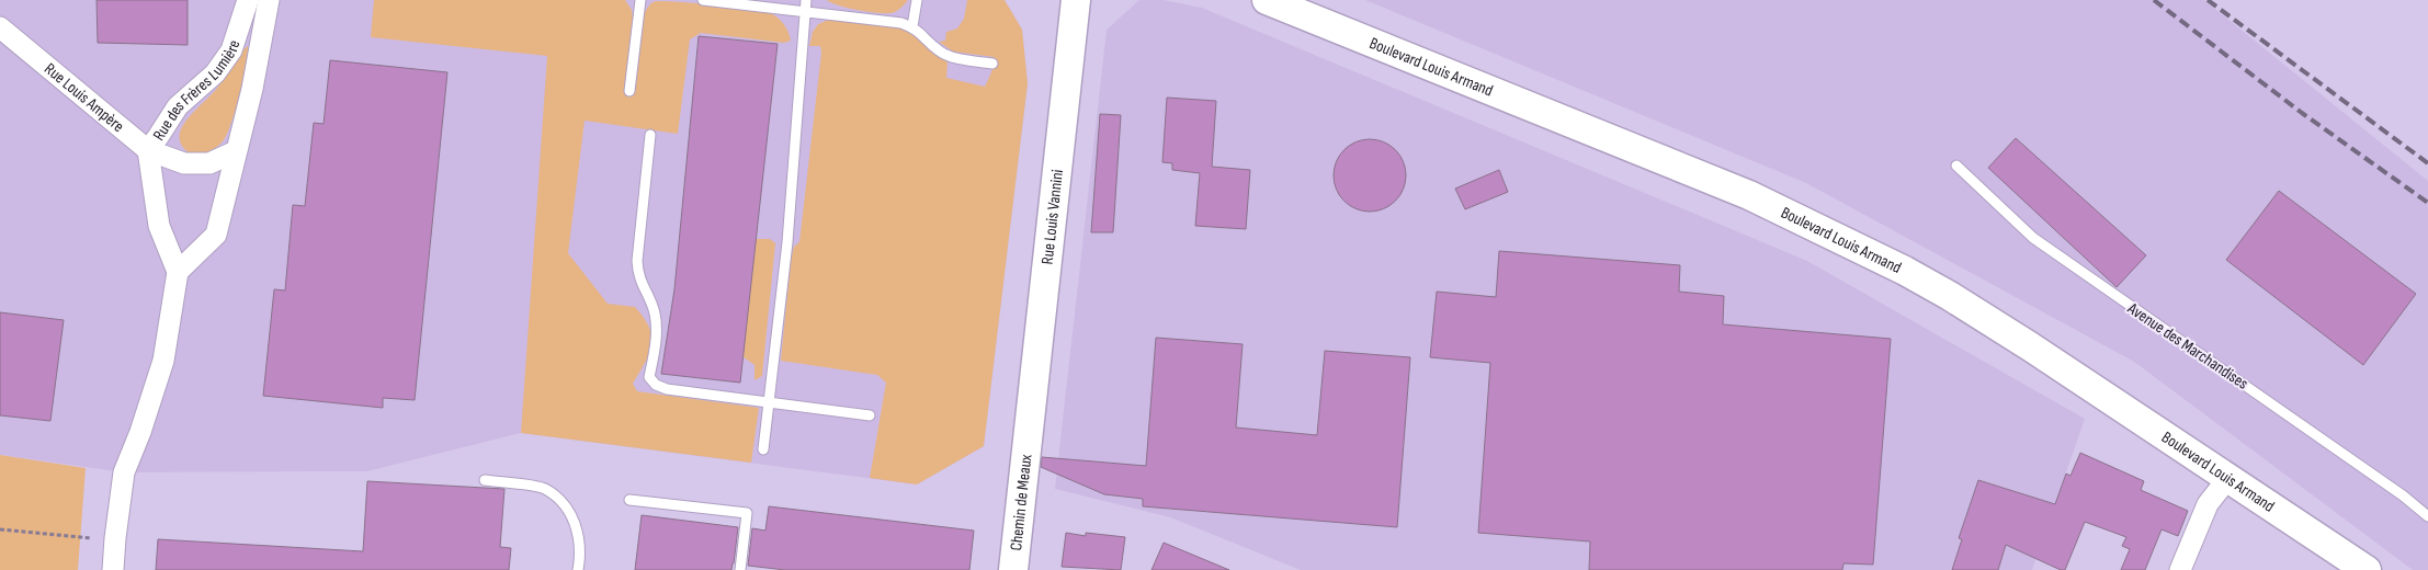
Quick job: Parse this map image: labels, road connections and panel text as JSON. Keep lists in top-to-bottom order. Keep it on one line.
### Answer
{"streets":{"main road":["Boulevard Louis Armand","Rue Louis Vannini","Chemin de Meaux"],"street":["Rue des Frères Lumière","Rue Louis Ampère"],"lane":["Avenue des Marchandises"]},"crossings":[["Rue des Frères Lumière","Rue Louis Ampère"],["Rue Louis Vannini","Chemin de Meaux"]]}
